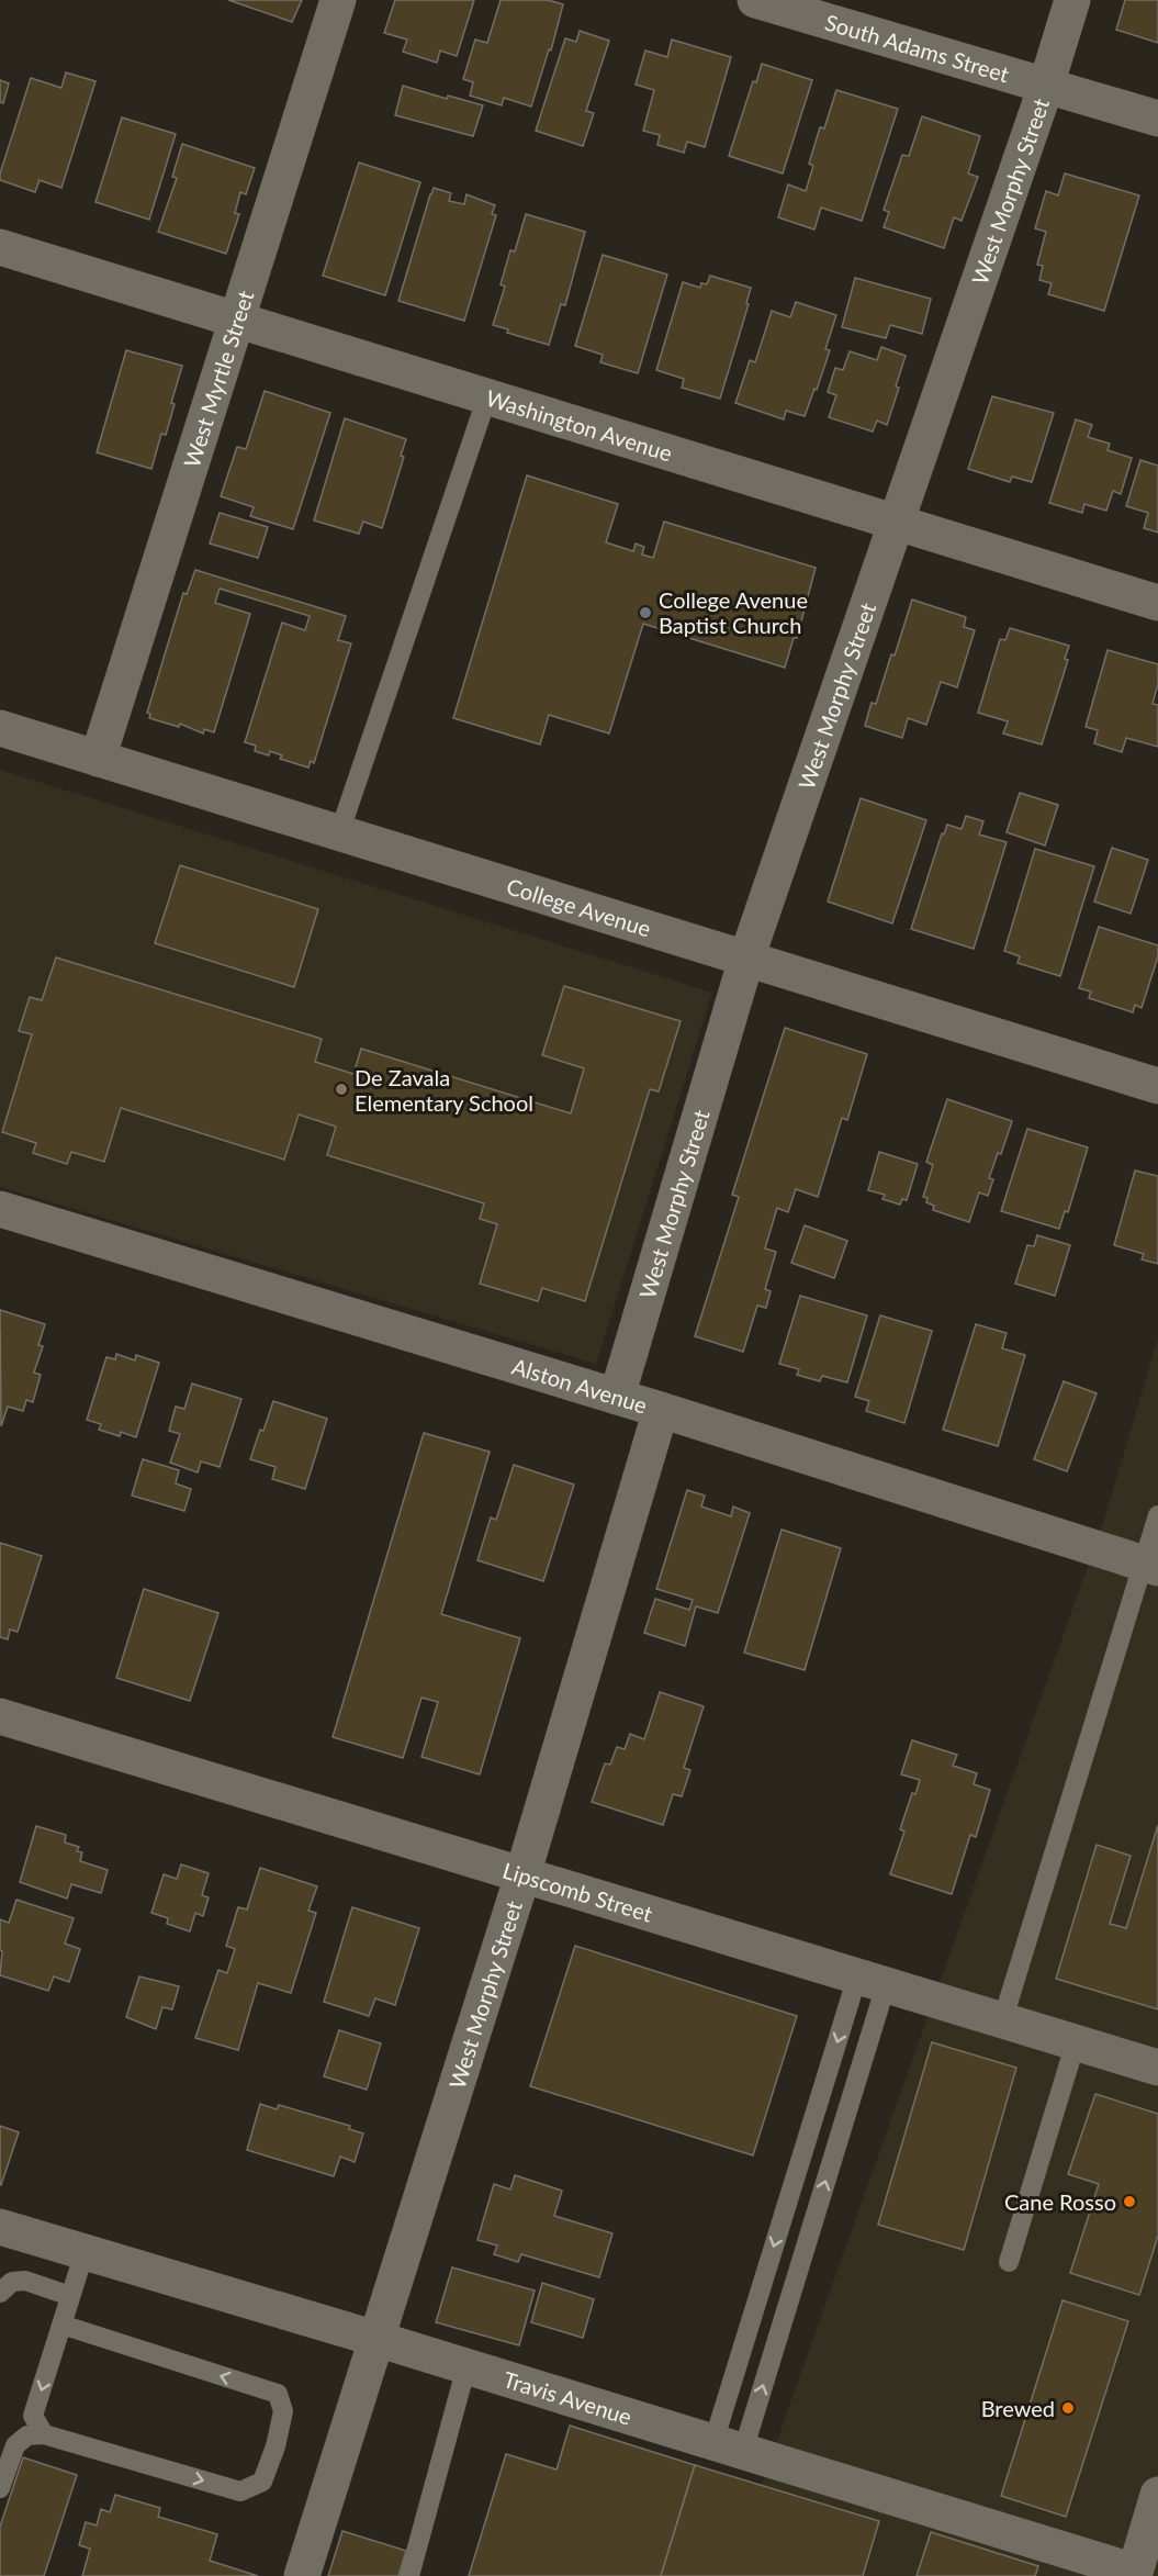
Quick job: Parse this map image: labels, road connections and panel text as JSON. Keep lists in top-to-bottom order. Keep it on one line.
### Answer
{"streets":{"street":["South Adams Street","West Morphy Street","West Myrtle Street","Washington Avenue","College Avenue","Alston Avenue","Lipscomb Street","Travis Avenue"]},"crossings":[["South Adams Street","West Morphy Street"],["West Morphy Street","Washington Avenue"],["West Morphy Street","College Avenue"],["West Morphy Street","Alston Avenue"],["West Morphy Street","Lipscomb Street"],["West Morphy Street","Travis Avenue"],["West Myrtle Street","Washington Avenue"],["West Myrtle Street","College Avenue"]],"places":["College Avenue Baptist Church","De Zavala Elementary School","Cane Rosso","Brewed"]}
